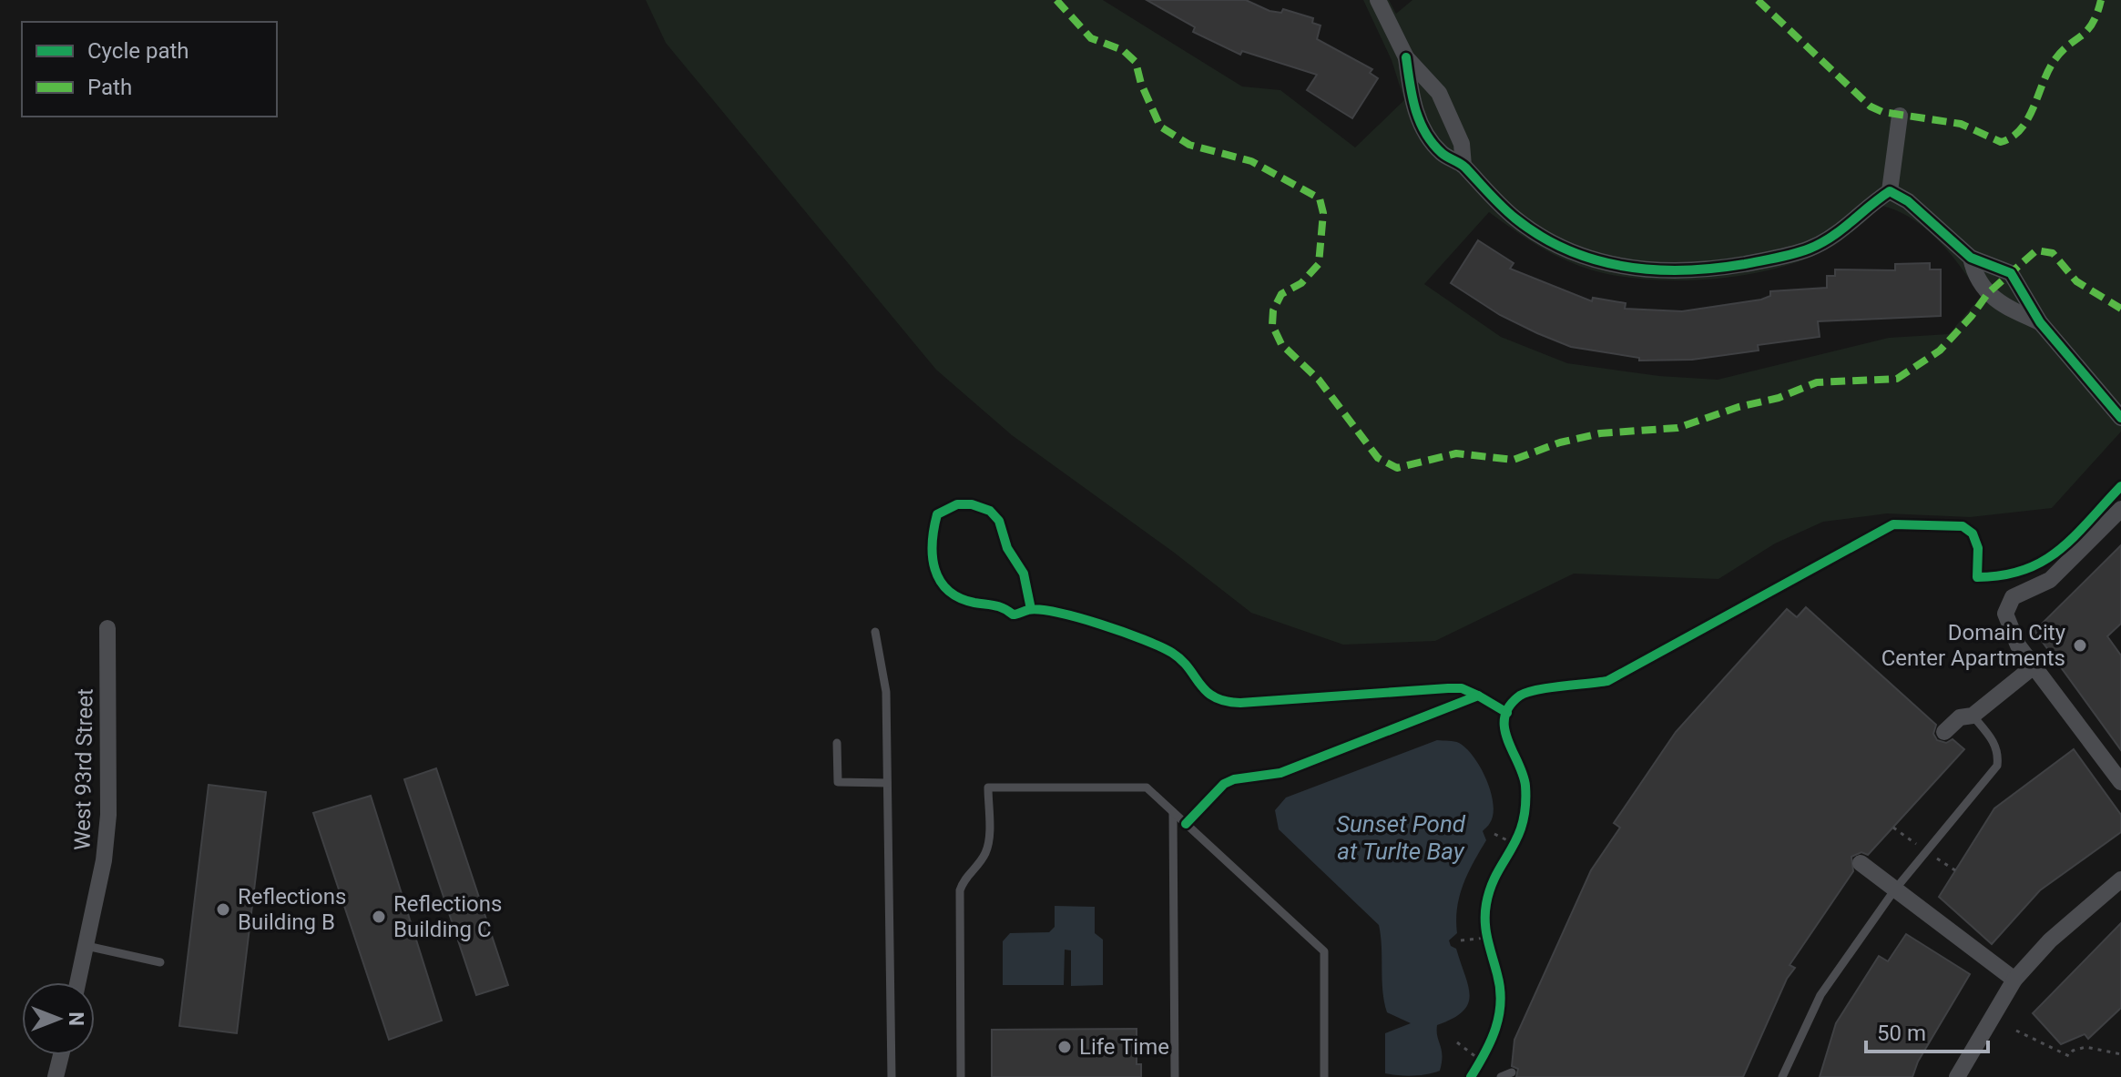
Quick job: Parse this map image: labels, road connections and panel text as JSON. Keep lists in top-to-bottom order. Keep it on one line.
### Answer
{"streets":{"street":["West 93rd Street"]},"water":["Sunset Pond at Turlte Bay"],"places":["Domain City Center Apartments","Reflections Building B","Reflections Building C","Life Time"],"legend":["Cycle path","Path"],"scale_bar":"50 m","north":"right"}
